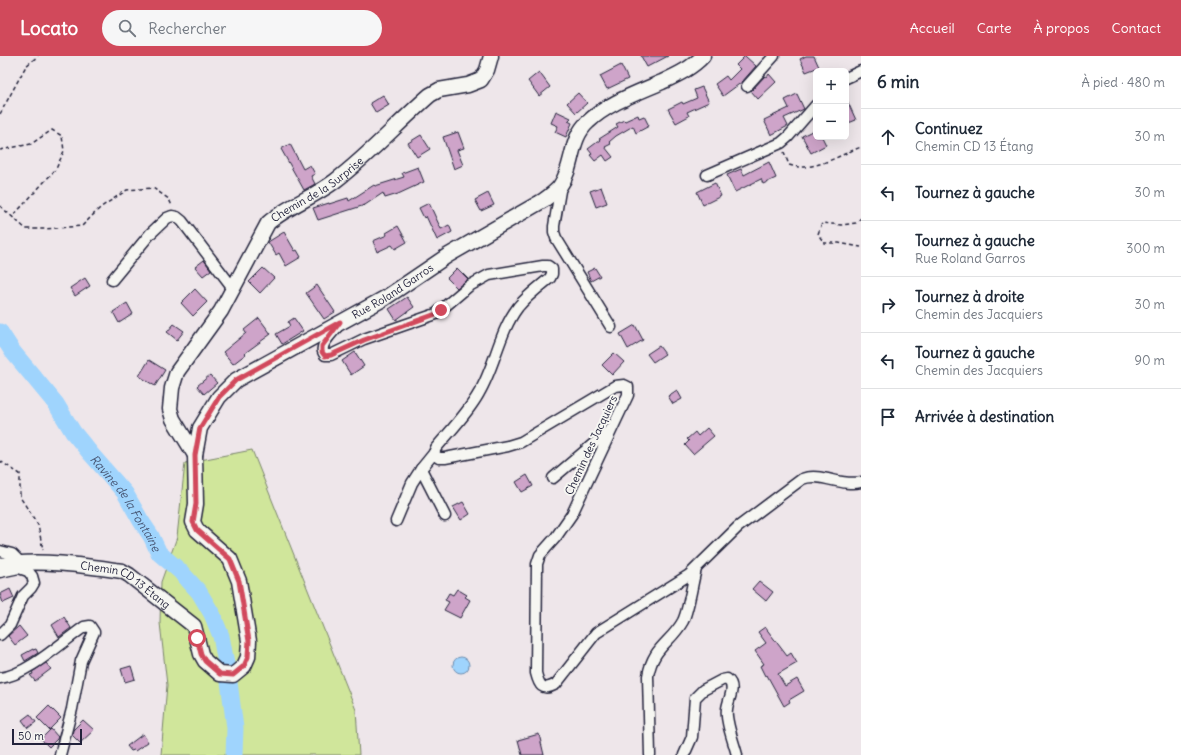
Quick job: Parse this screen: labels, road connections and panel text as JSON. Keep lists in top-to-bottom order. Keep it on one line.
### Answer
{"streets":{"main road":["Chemin de la Surprise","Rue Roland Garros","Chemin CD 13 Étang"],"street":["Chemin des Jacquiers"]},"crossings":[["Chemin de la Surprise","Rue Roland Garros"],["Rue Roland Garros","Chemin CD 13 Étang"]],"water":["Ravine de la Fontaine"],"scale_bar":"50 m","page":{"header":"Locato","search":"Rechercher","nav":["Accueil","Carte","À propos","Contact"],"heading":["6 min","À pied · 480 m"],"map_buttons":["+","−"],"list":[["Continuez","Chemin CD 13 Étang","30 m"],["Tournez à gauche","30 m"],["Tournez à gauche","Rue Roland Garros","300 m"],["Tournez à droite","Chemin des Jacquiers","30 m"],["Tournez à gauche","Chemin des Jacquiers","90 m"],"Arrivée à destination"],"scale":"50 m"}}
